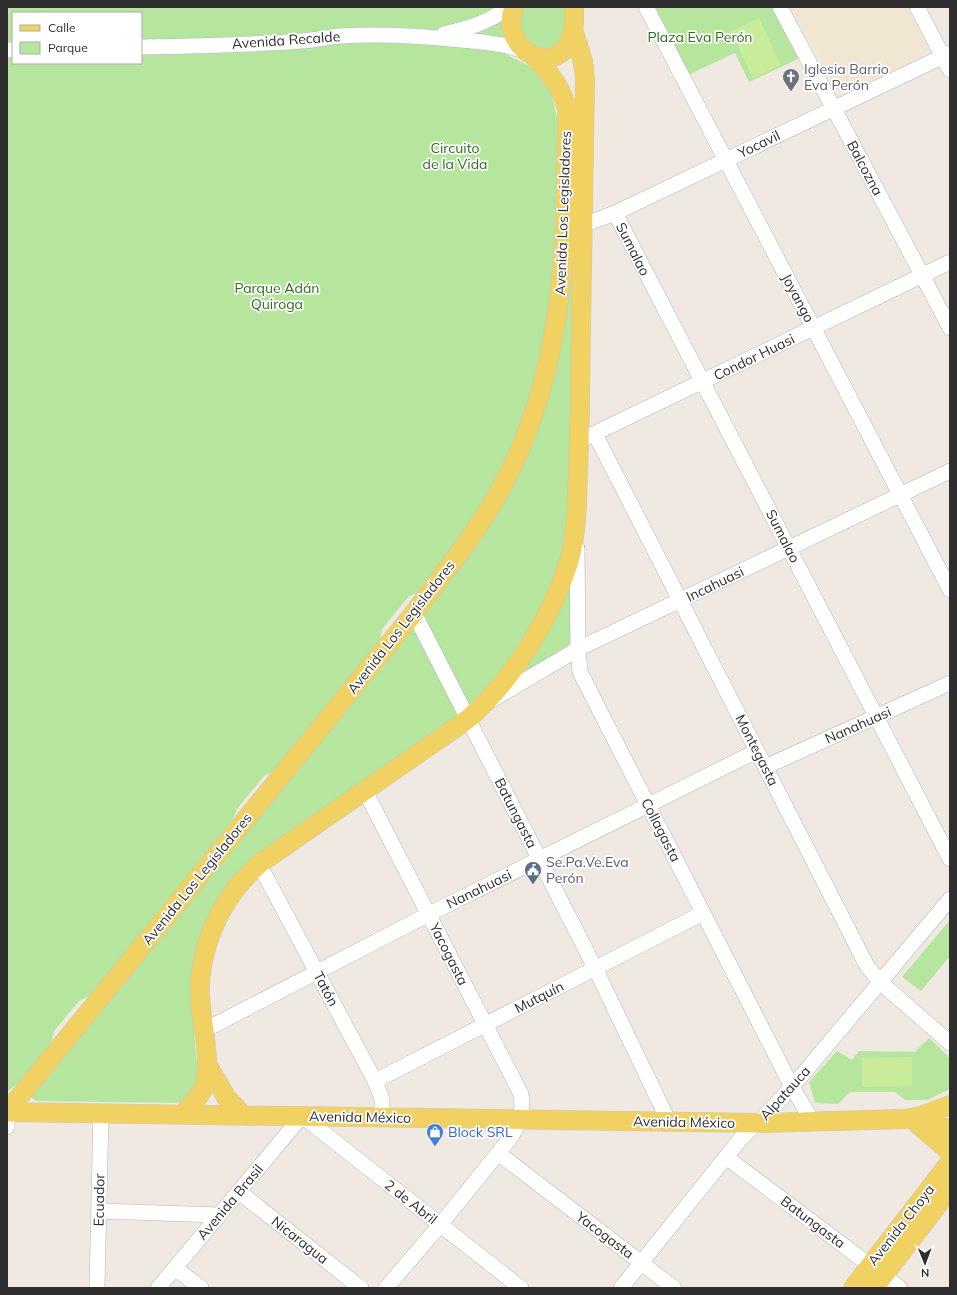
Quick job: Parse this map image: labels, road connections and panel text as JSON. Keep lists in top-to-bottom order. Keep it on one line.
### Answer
{"streets":{"main road":["Avenida Los Legisladores","Avenida México","Avenida Choya"],"street":["Avenida Recalde","Yocavil","Balcozna","Sumalao","Joyango","Condor Huasi","Incahuasi","Nanahuasi","Montegasta","Batungasta","Collagasta","Yacogasta","Tatón","Mutquín","Alpatauca","Ecuador","Avenida Brasil","2 de Abril","Nicaragua"]},"crossings":[["Avenida Recalde","Avenida Los Legisladores"],["Yocavil","Balcozna"],["Yocavil","Avenida Los Legisladores"],["Yocavil","Sumalao"],["Yocavil","Joyango"],["Balcozna","Condor Huasi"],["Avenida Los Legisladores","Condor Huasi"],["Avenida Los Legisladores","Incahuasi"],["Avenida Los Legisladores","Nanahuasi"],["Avenida Los Legisladores","Montegasta"],["Avenida Los Legisladores","Batungasta"],["Avenida Los Legisladores","Collagasta"],["Avenida Los Legisladores","Yacogasta"],["Avenida Los Legisladores","Tatón"],["Avenida Los Legisladores","Avenida México"],["Sumalao","Condor Huasi"],["Sumalao","Incahuasi"],["Sumalao","Nanahuasi"],["Joyango","Condor Huasi"],["Joyango","Incahuasi"],["Condor Huasi","Montegasta"],["Incahuasi","Montegasta"],["Incahuasi","Collagasta"],["Nanahuasi","Montegasta"],["Nanahuasi","Batungasta"],["Nanahuasi","Collagasta"],["Nanahuasi","Yacogasta"],["Nanahuasi","Tatón"],["Montegasta","Alpatauca"],["Batungasta","Mutquín"],["Batungasta","Alpatauca"],["Batungasta","Avenida México"],["Batungasta","Avenida Choya"],["Collagasta","Mutquín"],["Collagasta","Alpatauca"],["Collagasta","Avenida México"],["Yacogasta","Mutquín"],["Yacogasta","Alpatauca"],["Yacogasta","Avenida México"],["Tatón","Mutquín"],["Tatón","Avenida México"],["Alpatauca","Avenida México"],["Avenida México","Ecuador"],["Avenida México","Avenida Brasil"],["Avenida México","2 de Abril"],["Avenida Brasil","2 de Abril"],["Avenida Brasil","Nicaragua"]],"parks":["Plaza Eva Perón","Circuito de la Vida","Parque Adán Quiroga"],"places":{"church":["Iglesia Barrio Eva Perón"],"public building":["Se.Pa.Ve.Eva Perón"],"shop":["Block SRL"]},"legend":["Calle","Parque"],"north":"bottom"}
